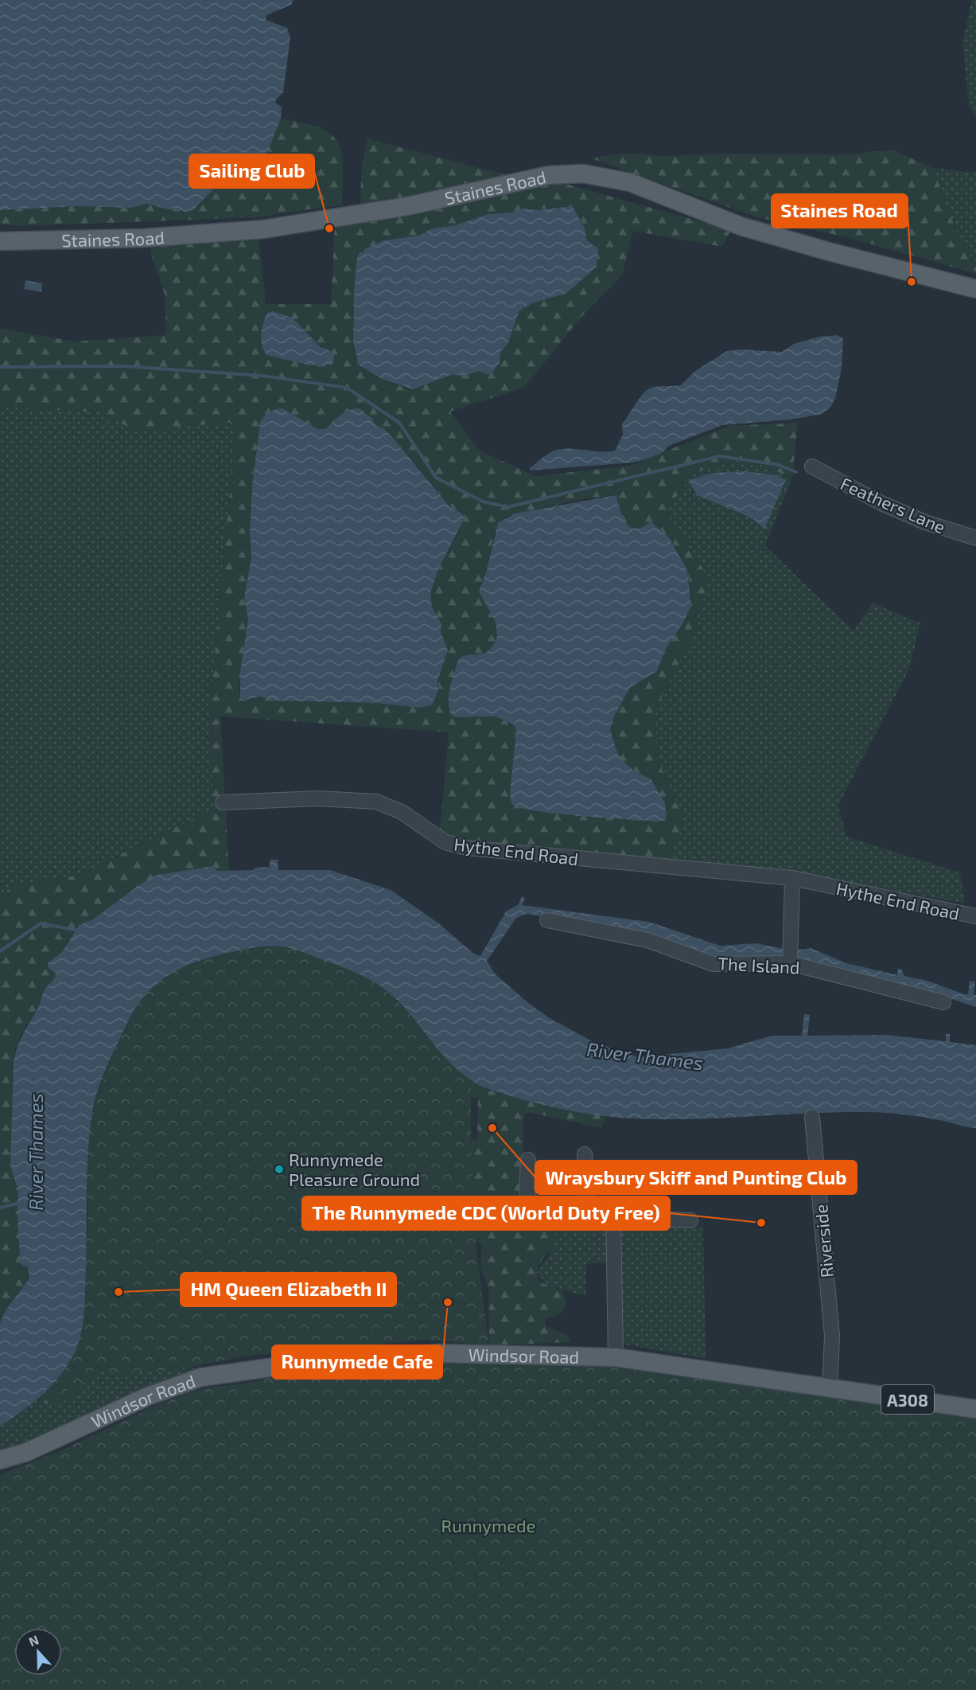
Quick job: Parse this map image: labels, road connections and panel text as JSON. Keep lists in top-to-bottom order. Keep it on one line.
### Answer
{"streets":{"main road":["Staines Road","Windsor Road","A308"],"street":["Feathers Lane","Hythe End Road","The Island","Riverside"]},"crossings":[["Riverside","Windsor Road"]],"water":["River Thames"],"parks":["Runnymede"],"places":["Sailing Club","Staines Road","Wraysbury Skiff and Punting Club","Runnymede Pleasure Ground","The Runnymede CDC (World Duty Free)","HM Queen Elizabeth II","Runnymede Cafe"],"north":"top"}
